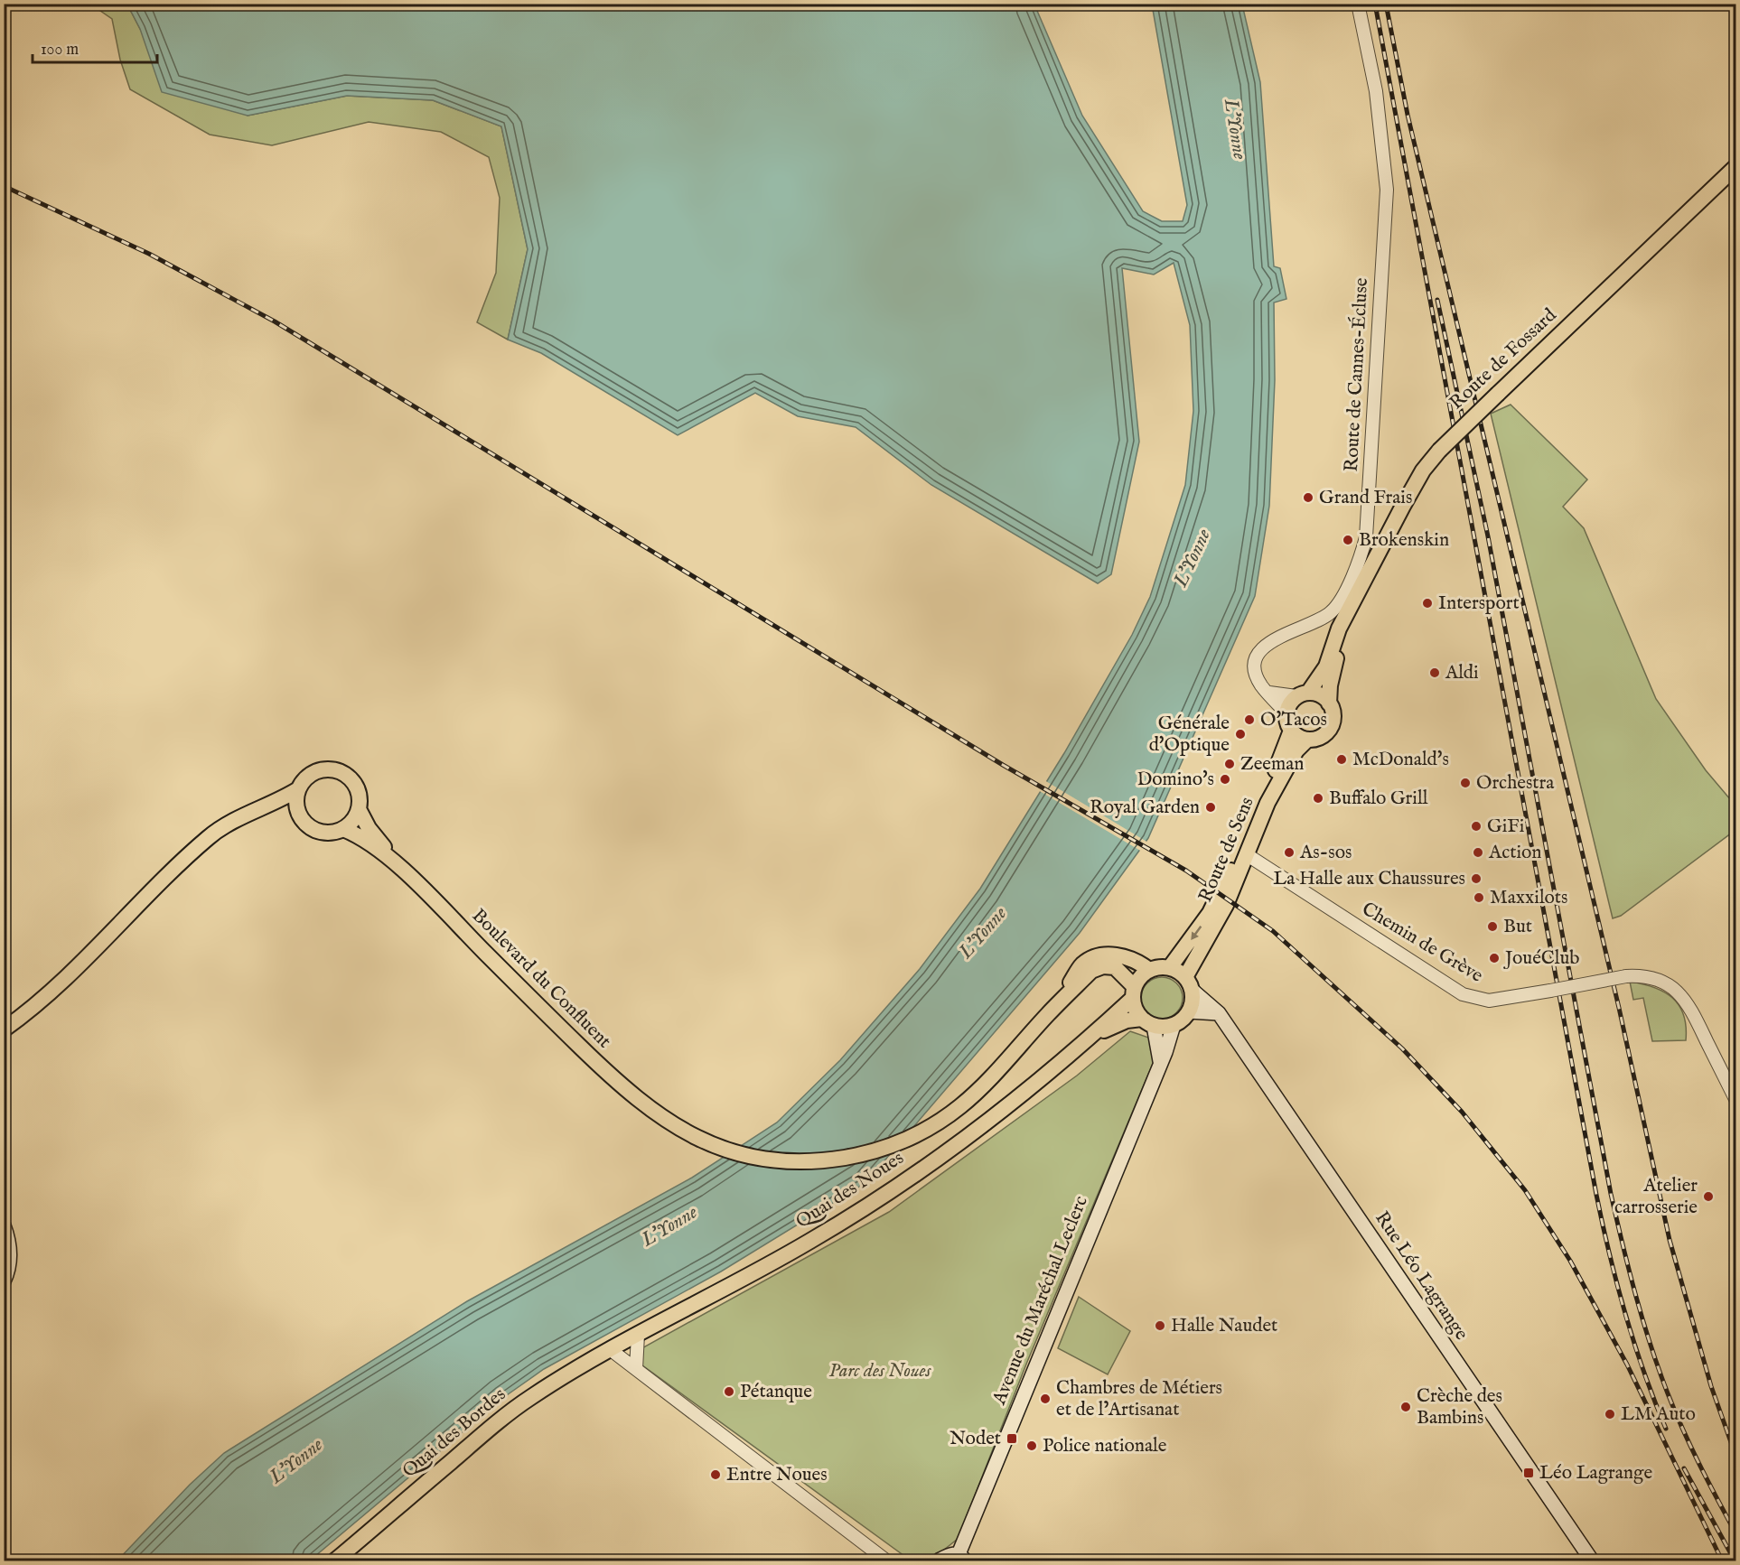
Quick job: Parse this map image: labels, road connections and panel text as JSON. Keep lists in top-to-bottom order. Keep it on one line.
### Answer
{"streets":{"main road":["Route de Fossard","Route de Sens","Boulevard du Confluent","Quai des Noues","Rue Léo Lagrange","Avenue du Maréchal Leclerc","Quai des Bordes"],"street":["Route de Cannes-Écluse","Chemin de Grève"]},"crossings":[["Route de Fossard","Route de Cannes-Écluse"],["Route de Fossard","Route de Sens"],["Route de Cannes-Écluse","Route de Sens"],["Route de Sens","Chemin de Grève"],["Route de Sens","Rue Léo Lagrange"],["Route de Sens","Avenue du Maréchal Leclerc"],["Quai des Noues","Quai des Bordes"],["Rue Léo Lagrange","Avenue du Maréchal Leclerc"]],"water":["L'Yonne"],"parks":["Parc des Noues"],"places":{"other":["Grand Frais","Brokenskin","Intersport","Aldi","O'Tacos","Générale d'Optique","McDonald's","Zeeman","Domino's","Orchestra","Buffalo Grill","Royal Garden","GiFi","As-sos","Action","La Halle aux Chaussures","Maxxilots","But","JouéClub","Atelier carrosserie","Halle Naudet","Pétanque","Chambres de Métiers et de l’Artisanat","Crèche des Bambins","LM Auto","Police nationale","Entre Noues"],"transit":["Nodet","Léo Lagrange"]},"scale_bar":"100 m"}
